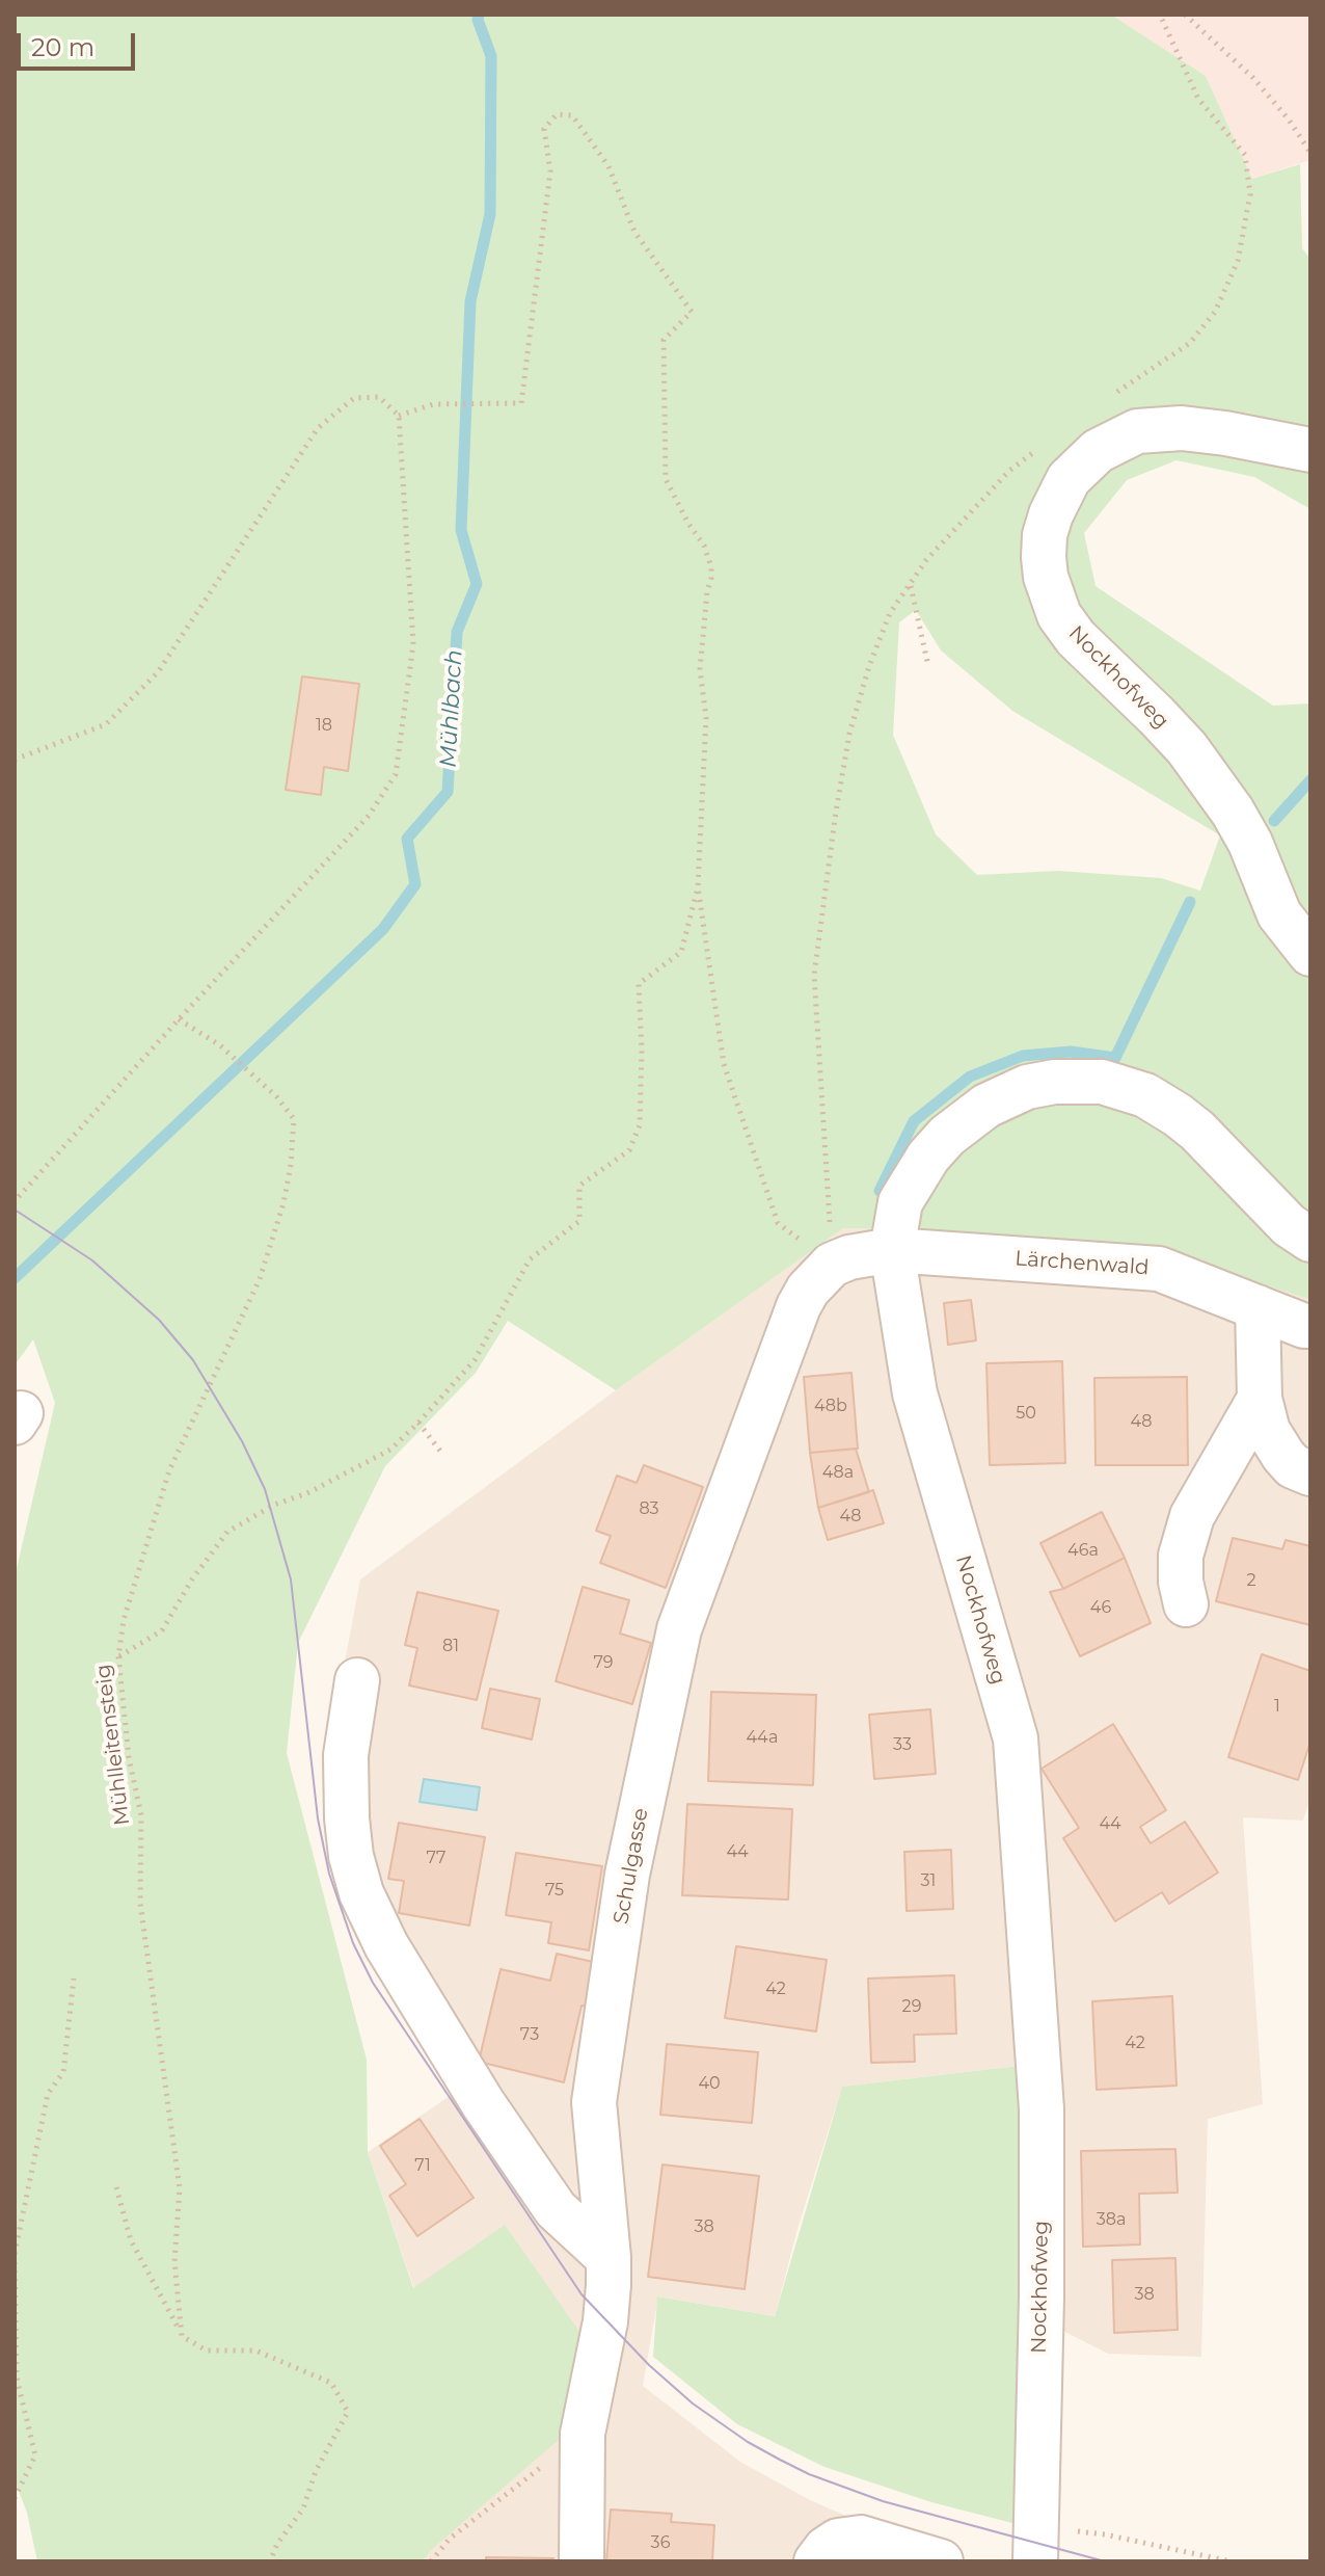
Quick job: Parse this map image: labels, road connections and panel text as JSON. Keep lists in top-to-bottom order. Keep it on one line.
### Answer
{"streets":{"street":["Nockhofweg","Lärchenwald","Schulgasse"],"path":["Mühlleitensteig"]},"crossings":[["Nockhofweg","Lärchenwald"]],"water":["Mühlbach"],"house_numbers":["18","48b","50","48","48a","83","48","46a","2","46","81","79","1","44a","33","44","44","77","31","75","42","29","73","42","40","71","38a","38","38","36"],"scale_bar":"20 m"}
